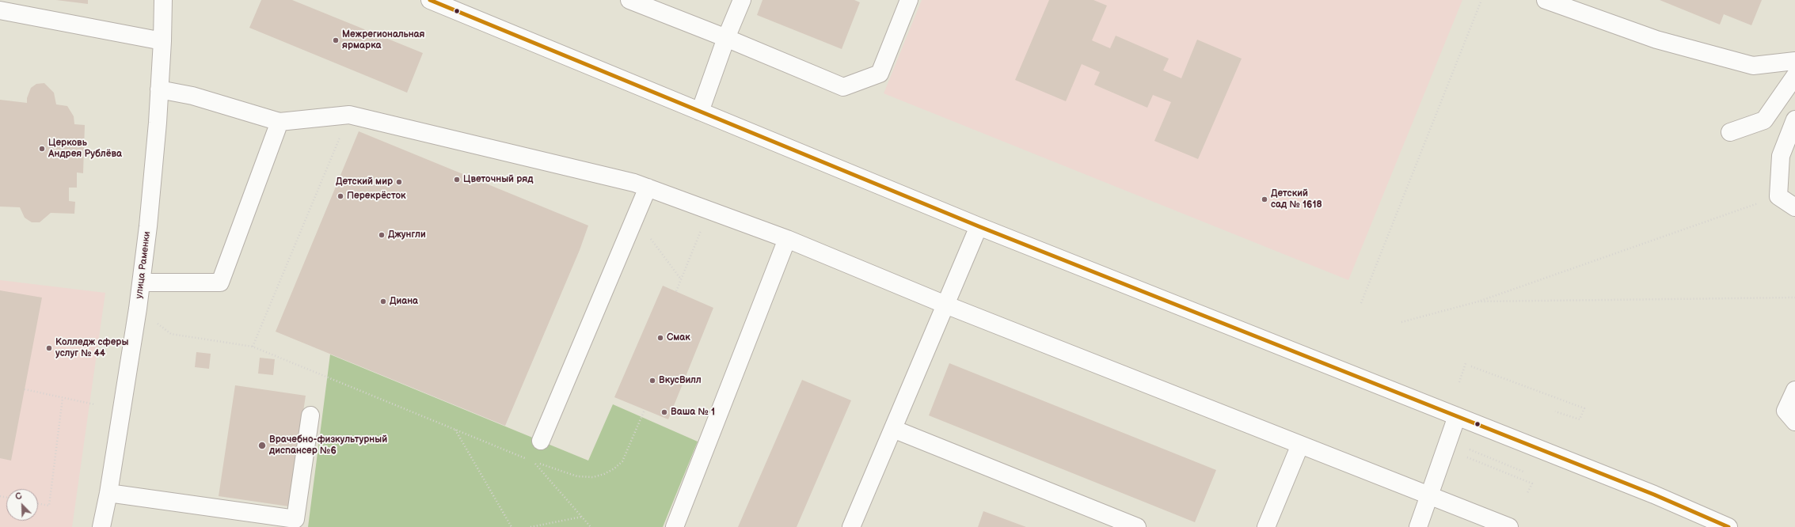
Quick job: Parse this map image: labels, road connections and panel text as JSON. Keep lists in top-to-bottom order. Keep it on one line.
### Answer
{"streets":{"street":["улица Раменки"]},"places":["Межрегиональная ярмарка","Церковь Андрея Рублёва","Цветочный ряд","Детский мир","Перекрёсток","Детский сад № 1618","Джунгли","Диана","Смак","Колледж сферы услуг № 44","ВкусВилл","Ваша № 1","Врачебно-физкультурный диспансер №6"],"north":"top left"}
